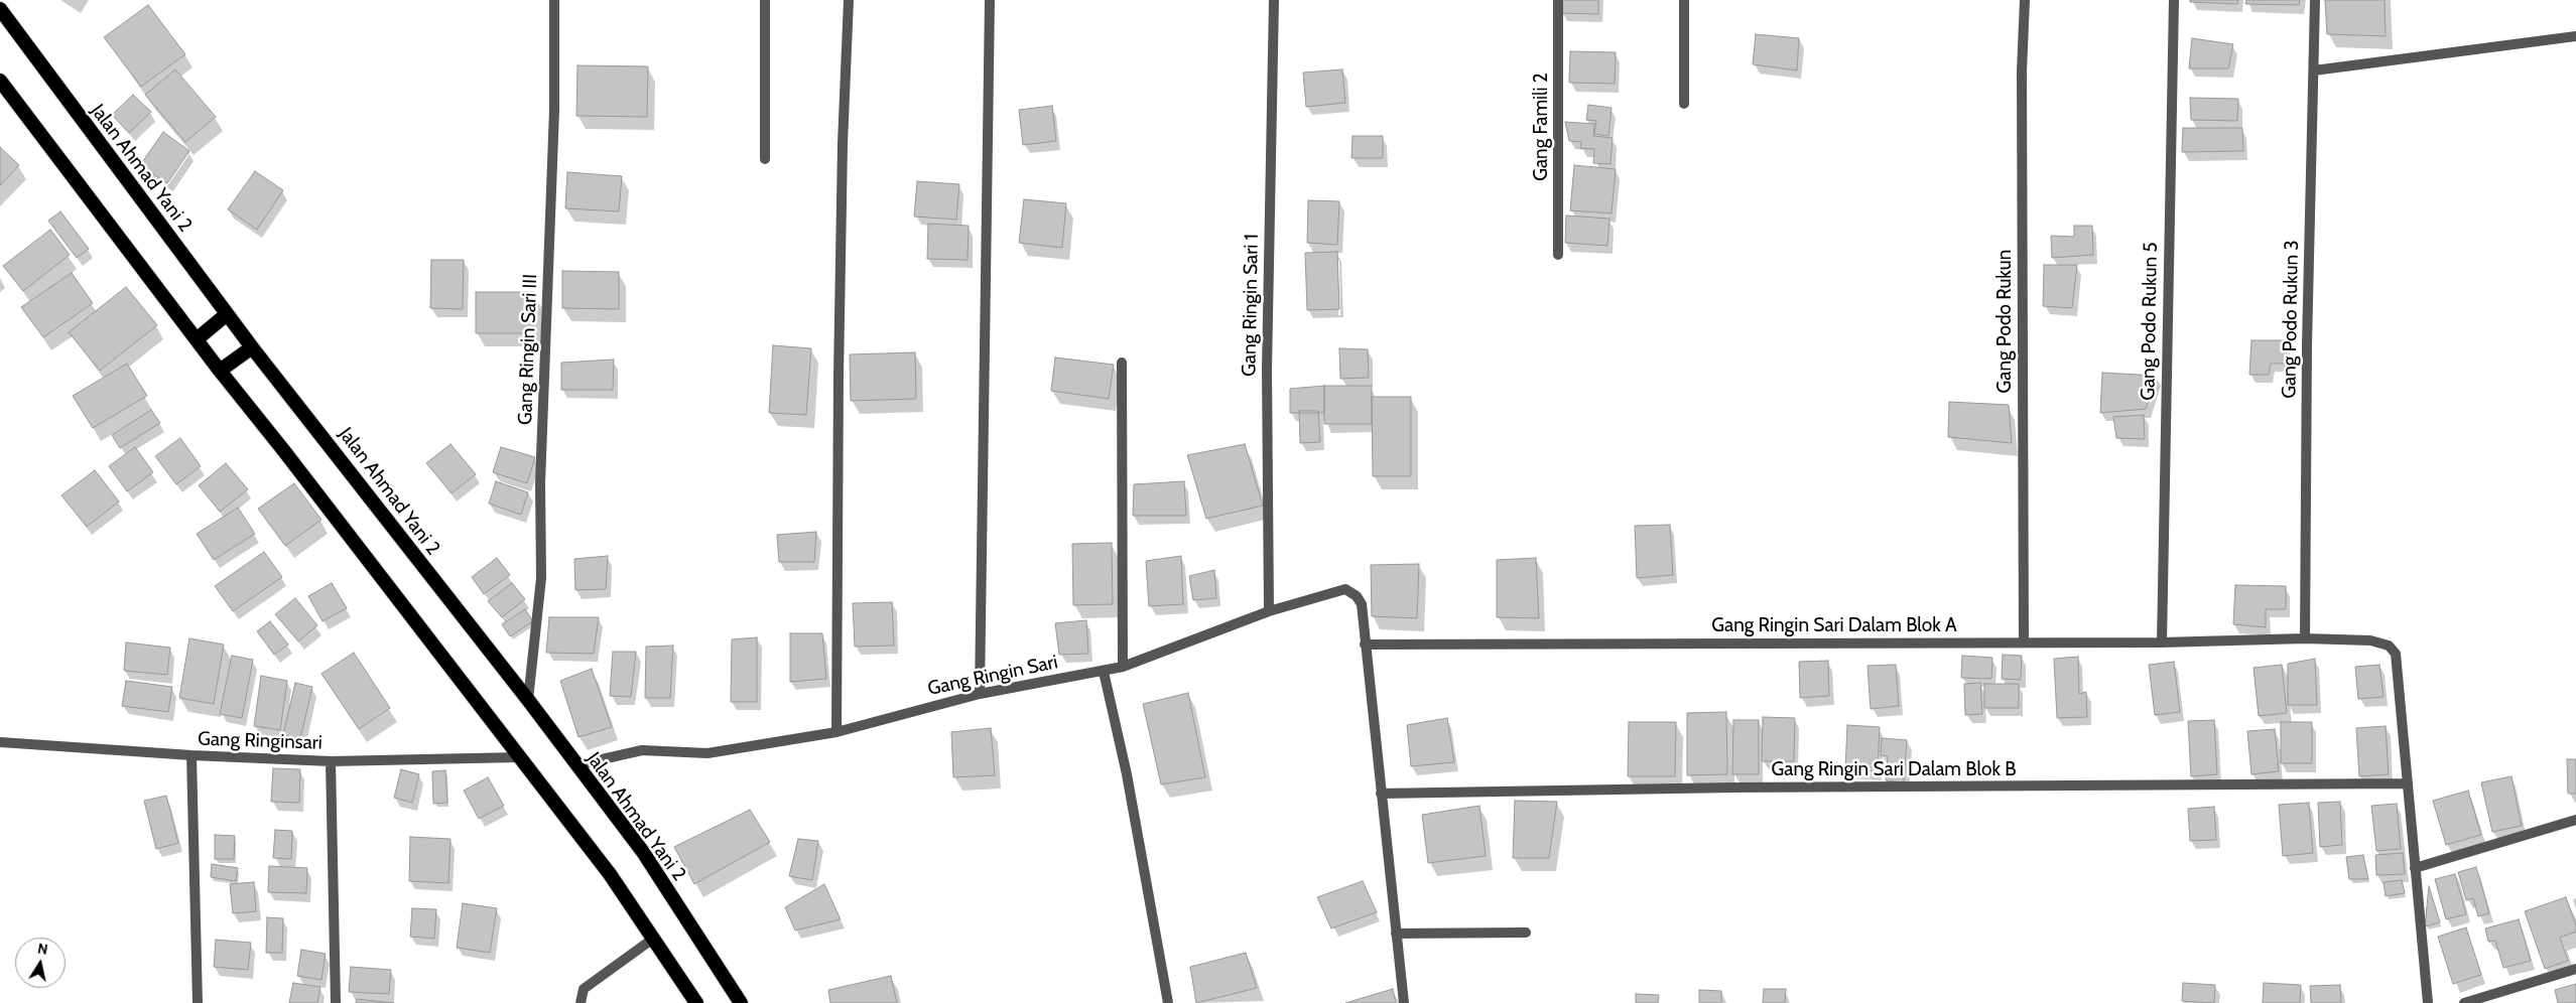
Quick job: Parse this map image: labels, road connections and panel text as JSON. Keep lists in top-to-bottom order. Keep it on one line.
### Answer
{"streets":{"highway":["Jalan Ahmad Yani 2"],"street":["Gang Famili 2","Gang Ringin Sari 1","Gang Podo Rukun 3","Gang Podo Rukun","Gang Podo Rukun 5","Gang Ringin Sari III","Gang Ringin Sari Dalam Blok A","Gang Ringin Sari","Gang Ringinsari","Gang Ringin Sari Dalam Blok B"]},"crossings":[["Jalan Ahmad Yani 2","Gang Ringin Sari III"],["Jalan Ahmad Yani 2","Gang Ringin Sari"],["Gang Ringin Sari 1","Gang Ringin Sari"],["Gang Podo Rukun 3","Gang Ringin Sari Dalam Blok A"],["Gang Podo Rukun","Gang Ringin Sari Dalam Blok A"],["Gang Podo Rukun 5","Gang Ringin Sari Dalam Blok A"],["Gang Ringin Sari Dalam Blok A","Gang Ringin Sari"],["Gang Ringin Sari Dalam Blok A","Gang Ringin Sari Dalam Blok B"]],"north":"top"}
